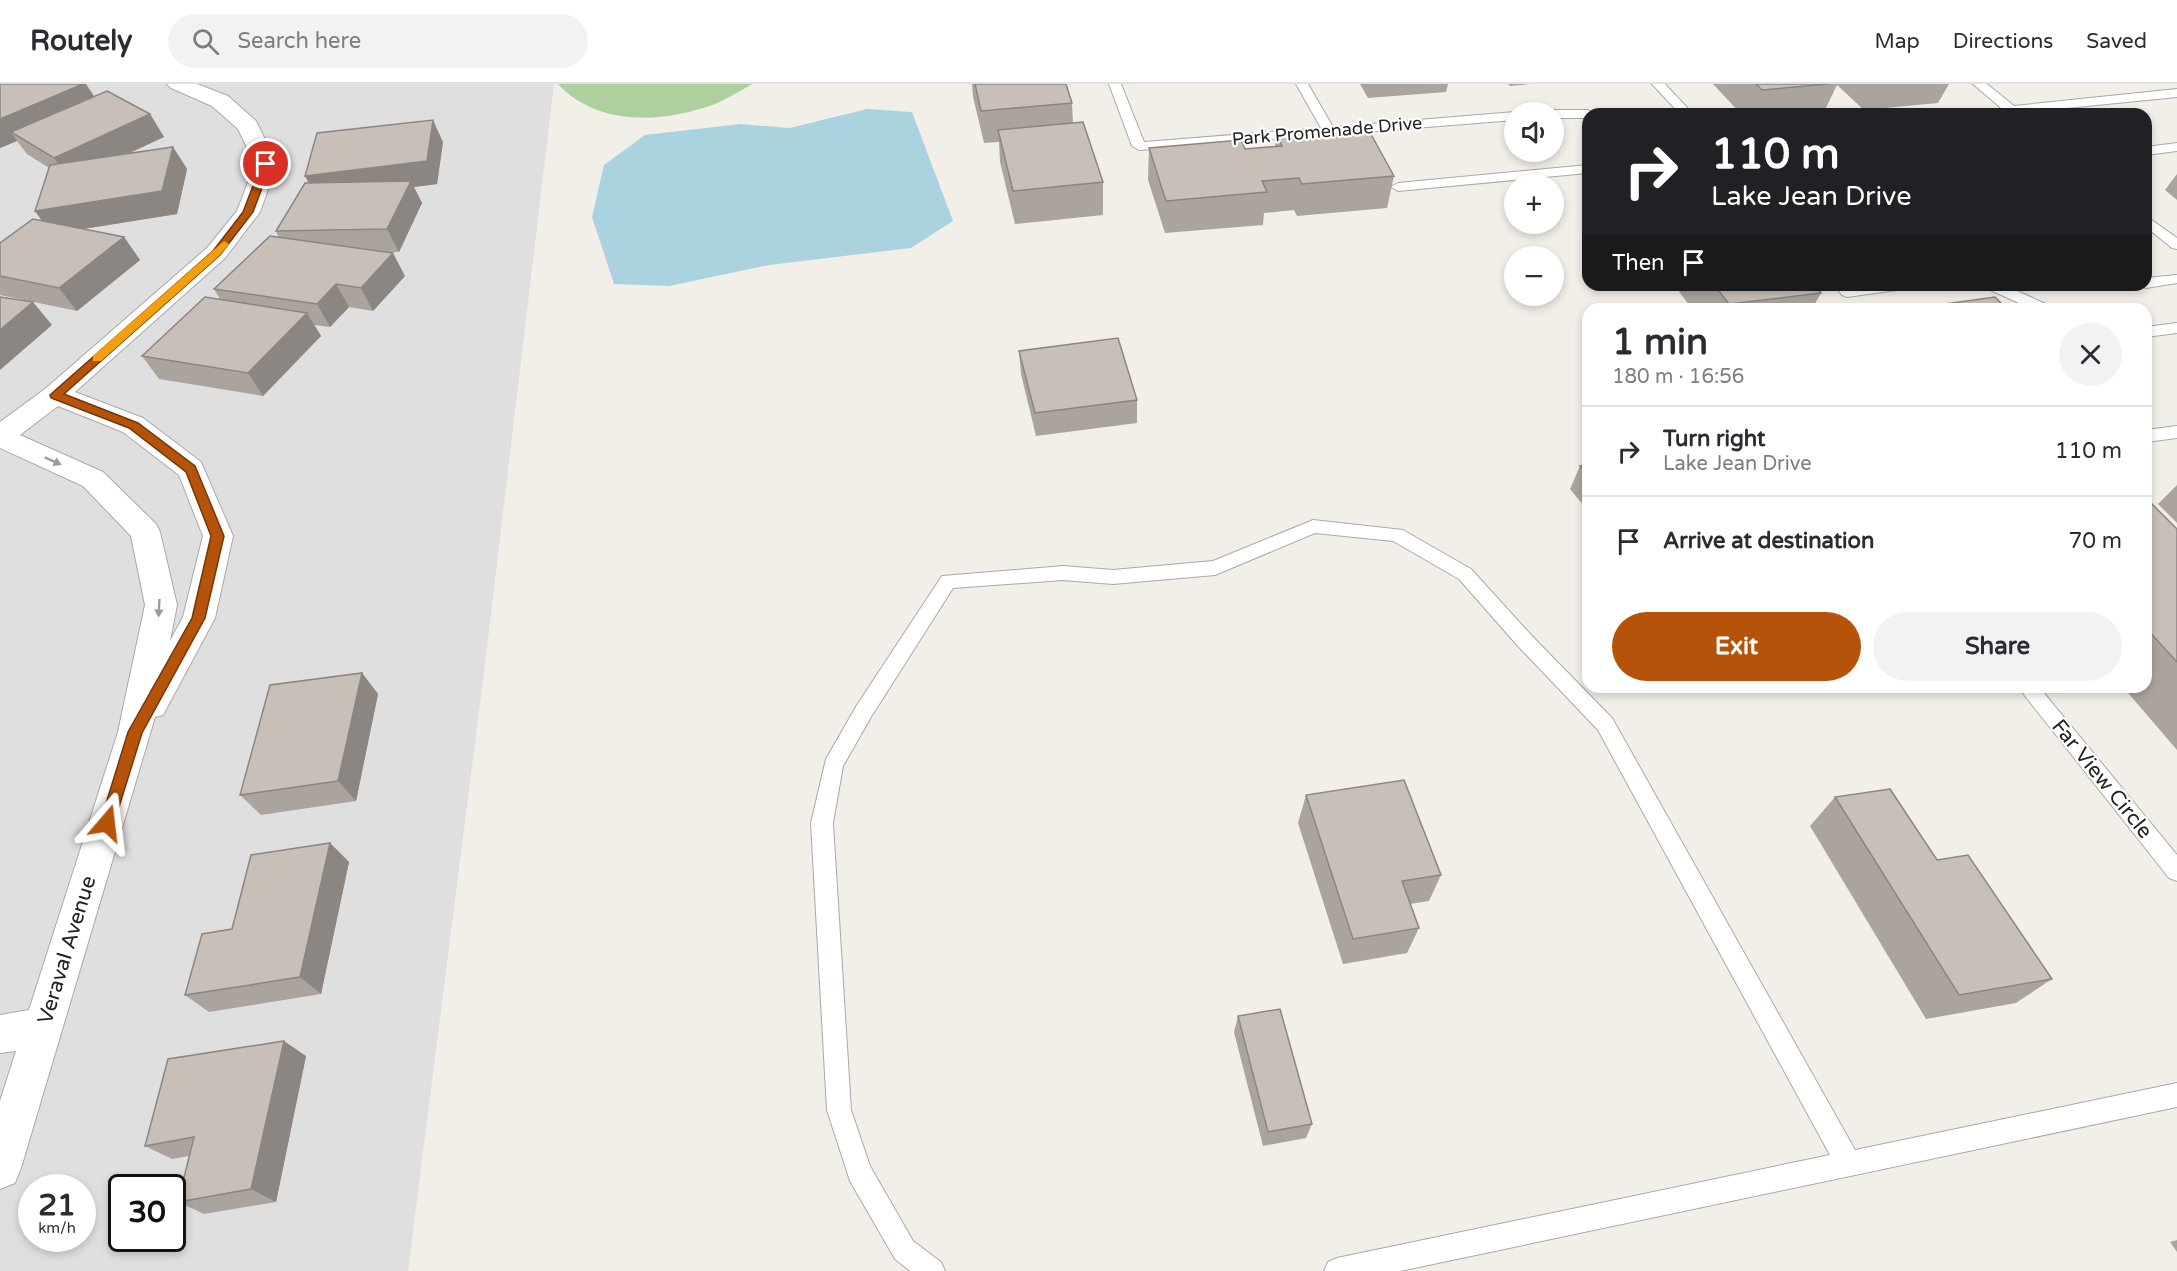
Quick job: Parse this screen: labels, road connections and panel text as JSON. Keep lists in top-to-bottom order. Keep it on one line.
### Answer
{"streets":{"street":["Veraval Avenue"],"lane":["Park Promenade Drive","Far View Circle"]},"page":{"header":"Routely","search":"Search here","nav":["Map","Directions","Saved"],"map_buttons":["+","−"],"turn":["110 m","Lake Jean Drive"],"then":"Then","heading":["1 min","180 m · 16:56"],"list":[{"name":"Turn right","note":"Lake Jean Drive","value":"110 m"},{"name":"Arrive at destination","value":"70 m"}],"buttons":["Exit","Share"],"speed":"21 km/h","limit":"30"}}
